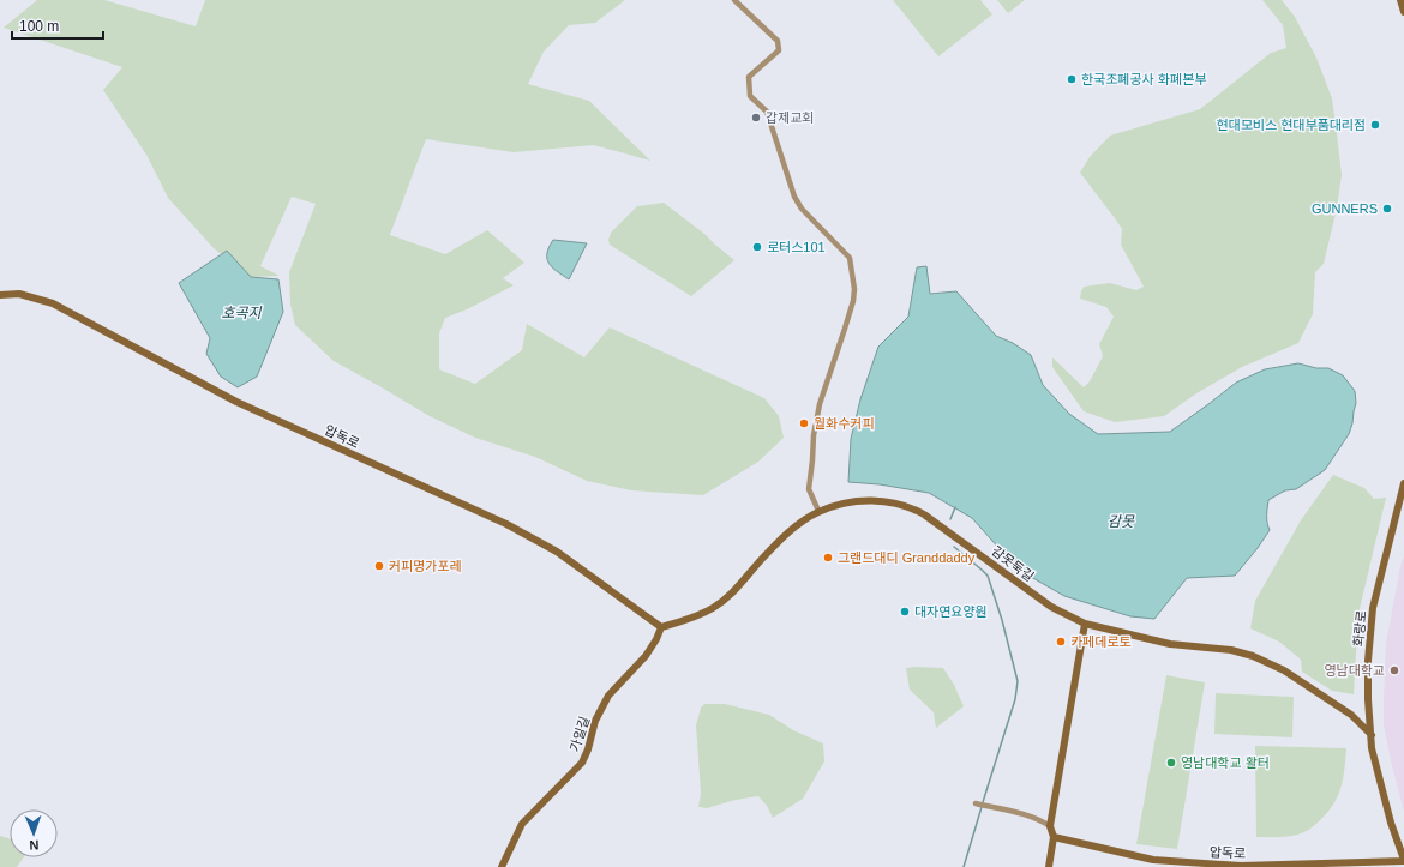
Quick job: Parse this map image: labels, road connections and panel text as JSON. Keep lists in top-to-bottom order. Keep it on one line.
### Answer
{"streets":{"street":["압독로","감못둑길","화랑로","가일길"]},"crossings":[["압독로","감못둑길"],["압독로","화랑로"],["압독로","가일길"],["감못둑길","화랑로"],["감못둑길","가일길"]],"water":["호곡지","감못"],"places":["한국조폐공사 화폐본부","갑제교회","현대모비스 현대부품대리점","GUNNERS","로터스101","월화수커피","그랜드대디 Granddaddy","커피명가포레","대자연요양원","카페데로토","영남대학교","영남대학교 활터"],"scale_bar":"100 m","north":"bottom"}
